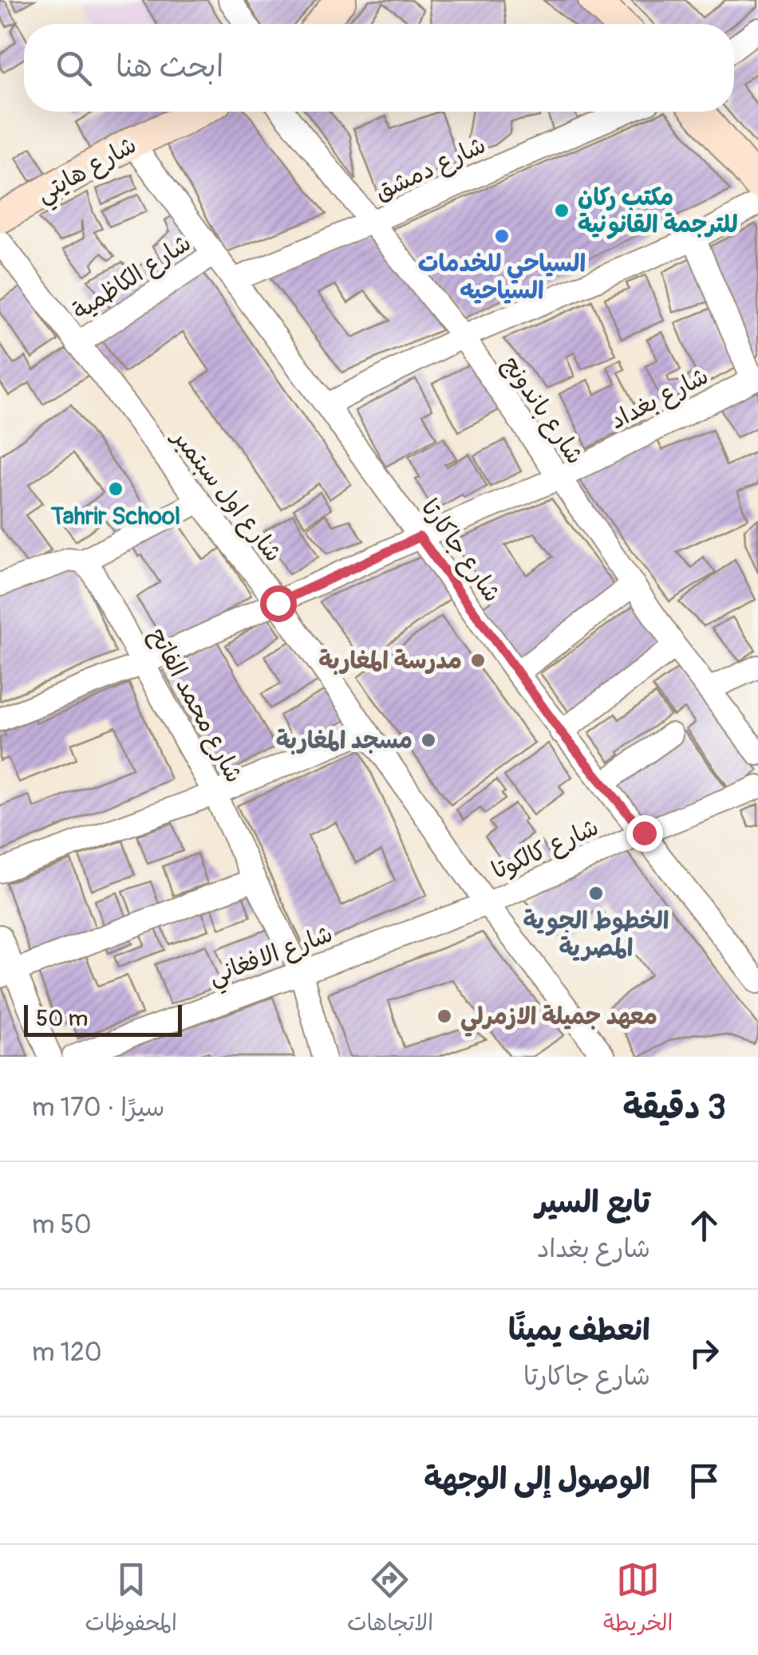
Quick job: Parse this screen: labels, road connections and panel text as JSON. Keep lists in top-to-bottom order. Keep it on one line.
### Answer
{"streets":{"street":["شارع دمشق","شارع هايتي","شارع الكاظمية","شارع بغداد","شارع باندونج","شارع اول سبتمبر","شارع جاكارتا","شارع محمد الفاتح","شارع كالكوتا","شارع الافغاني"]},"crossings":[["شارع دمشق","شارع باندونج"],["شارع دمشق","شارع جاكارتا"],["شارع هايتي","شارع جاكارتا"],["شارع الكاظمية","شارع اول سبتمبر"],["شارع الكاظمية","شارع جاكارتا"],["شارع بغداد","شارع باندونج"],["شارع بغداد","شارع اول سبتمبر"],["شارع بغداد","شارع جاكارتا"],["شارع بغداد","شارع محمد الفاتح"],["شارع اول سبتمبر","شارع كالكوتا"],["شارع اول سبتمبر","شارع الافغاني"],["شارع جاكارتا","شارع كالكوتا"],["شارع محمد الفاتح","شارع الافغاني"],["شارع كالكوتا","شارع الافغاني"]],"places":["مكتب ركان للترجمة القانونية","السياحي للخدمات السياحيه","Tahrir School","مدرسة المغاربة","مسجد المغاربة","الخطوط الجوية المصرية","معهد جميلة الازمرلي"],"scale_bar":"50 m","page":{"search":"ابحث هنا","scale":"50 m","heading":["3 دقيقة","سيرًا · 170 m"],"list":[["تابع السير","شارع بغداد","50 m"],["انعطف يمينًا","شارع جاكارتا","120 m"],"الوصول إلى الوجهة"],"nav":["الخريطة","الاتجاهات","المحفوظات"]}}
